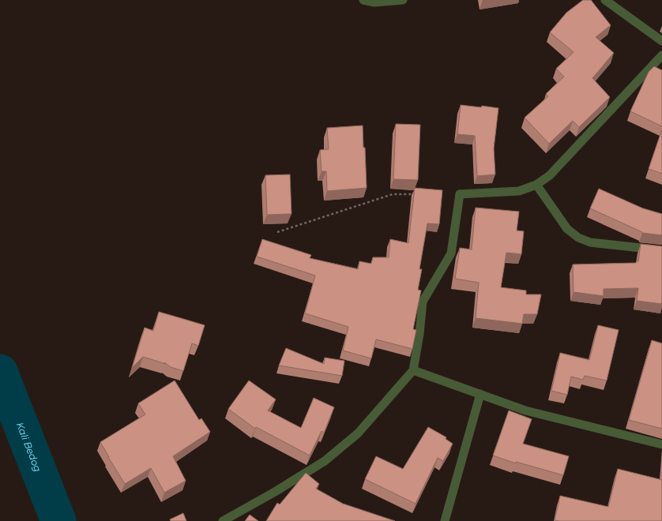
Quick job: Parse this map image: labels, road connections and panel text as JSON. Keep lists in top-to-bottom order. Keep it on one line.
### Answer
{"water":["Kali Bedog"]}
